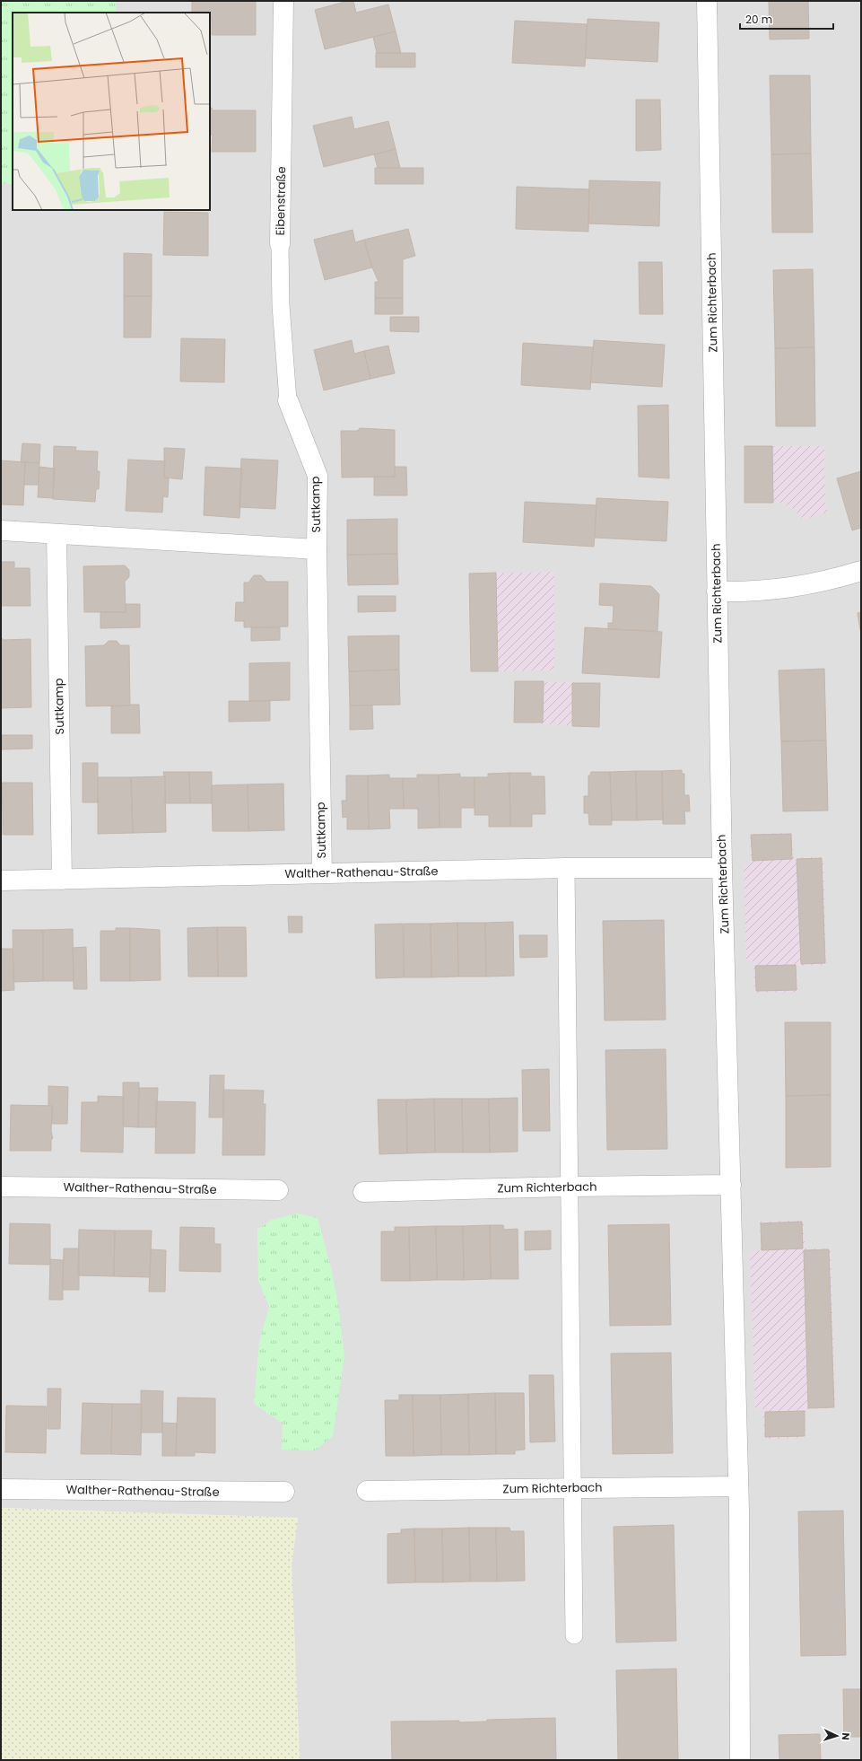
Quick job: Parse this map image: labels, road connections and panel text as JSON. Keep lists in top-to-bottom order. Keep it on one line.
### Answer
{"streets":{"street":["Eibenstraße","Zum Richterbach","Suttkamp","Walther-Rathenau-Straße"]},"crossings":[["Eibenstraße","Suttkamp"],["Zum Richterbach","Walther-Rathenau-Straße"],["Suttkamp","Walther-Rathenau-Straße"]],"scale_bar":"20 m","north":"right"}
